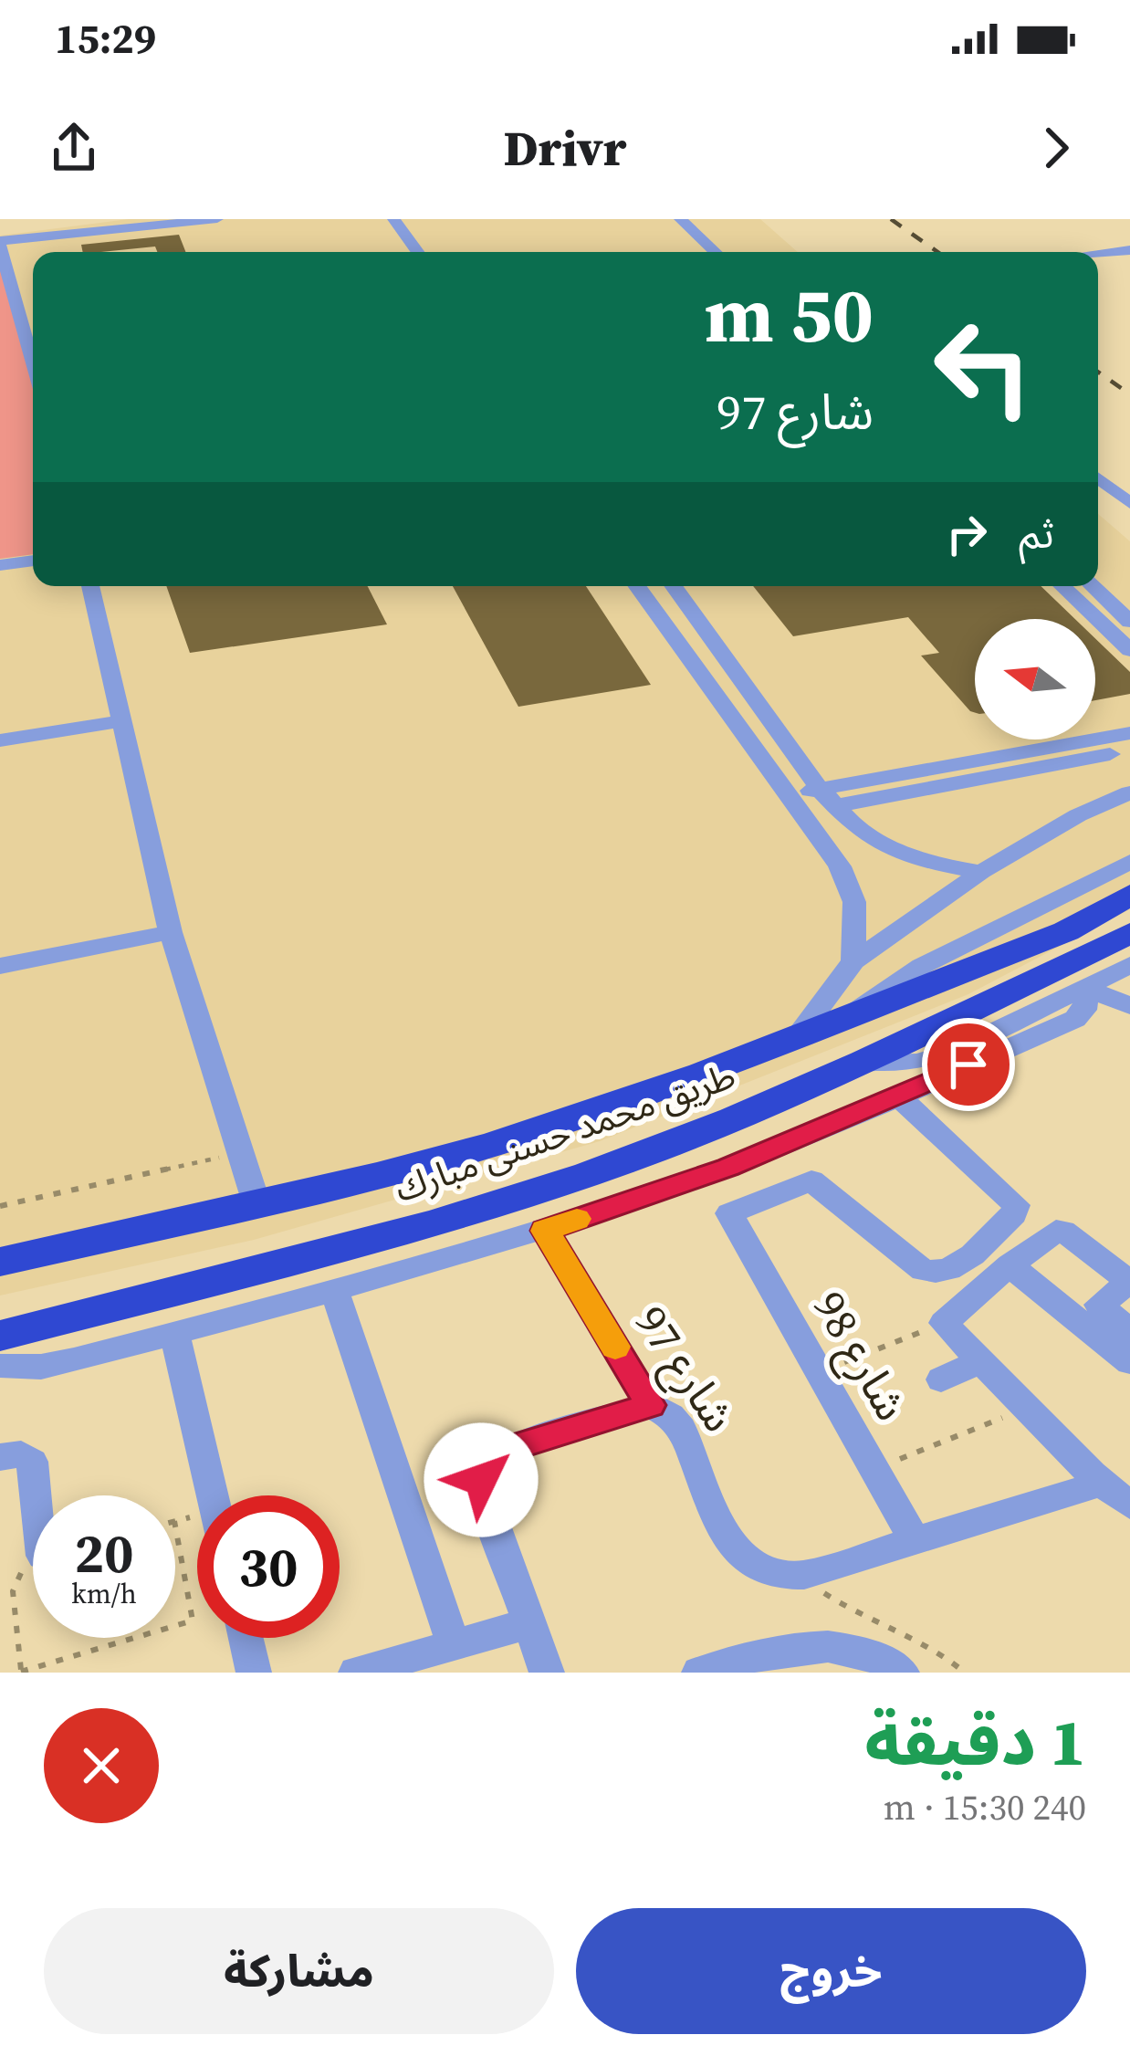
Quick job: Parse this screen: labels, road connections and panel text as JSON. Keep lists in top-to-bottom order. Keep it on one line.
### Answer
{"streets":{"highway":["طريق محمد حسنى مبارك"],"street":["شارع 98","شارع 97"]},"north":"left","page":{"status":"15:29","header":"Drivr","turn":["50 m","شارع 97"],"then":"ثم","speed":"20 km/h","limit":"30","heading":["1 دقيقة","240 m · 15:30"],"buttons":["خروج","مشاركة"]}}
